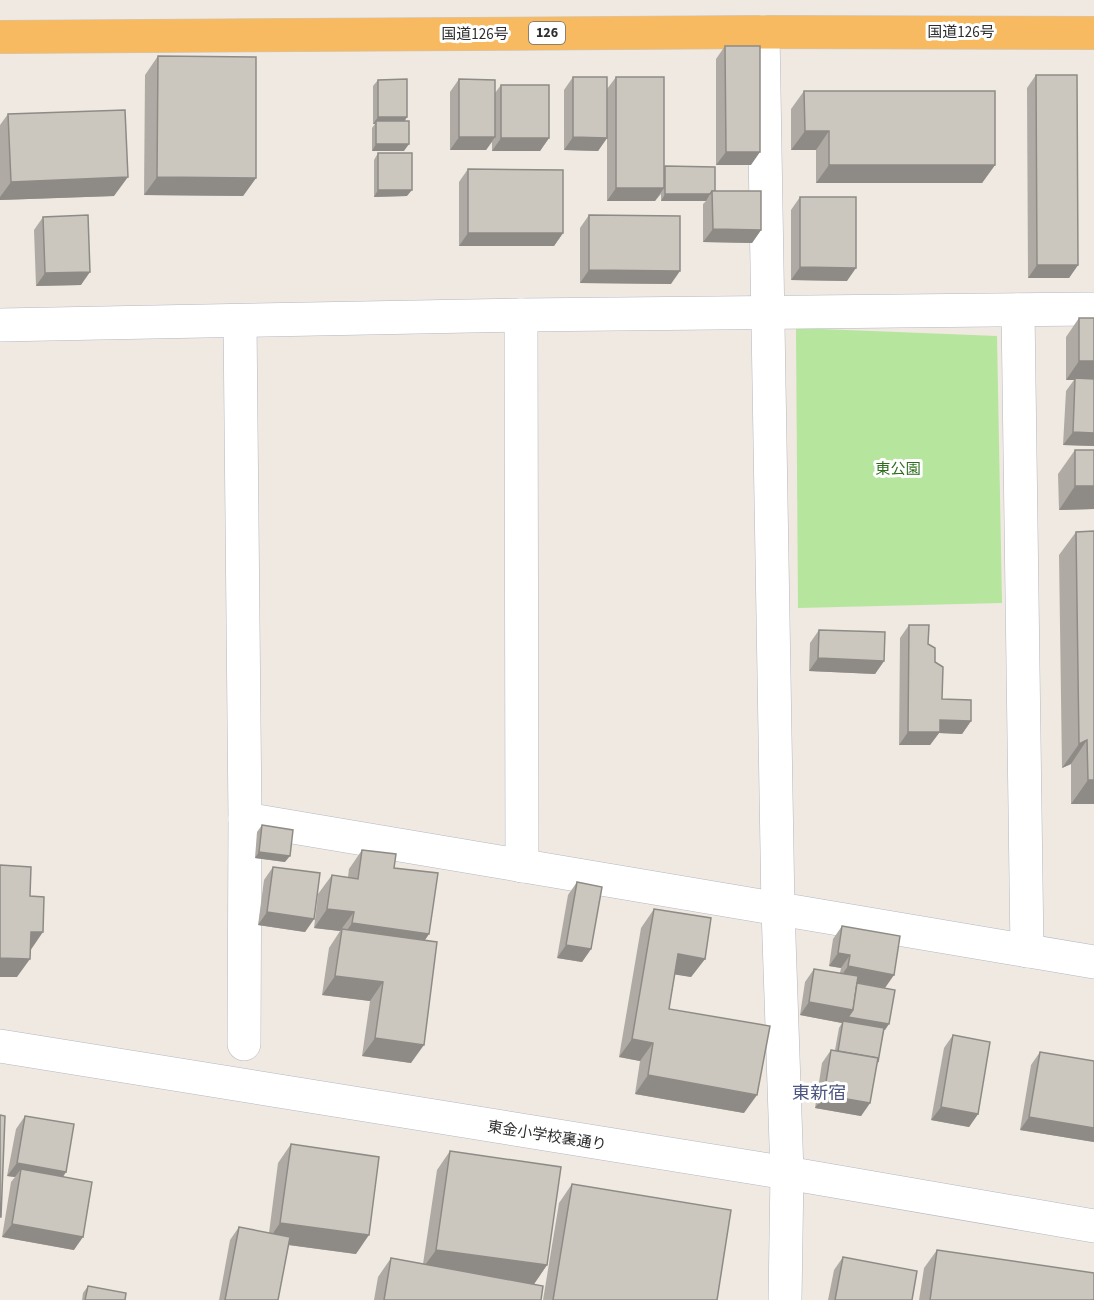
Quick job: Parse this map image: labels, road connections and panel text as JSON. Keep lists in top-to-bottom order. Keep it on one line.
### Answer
{"streets":{"highway":["国道126号","126"],"street":["東金小学校裏通り"]},"districts":["東新宿"],"parks":["東公園"]}
